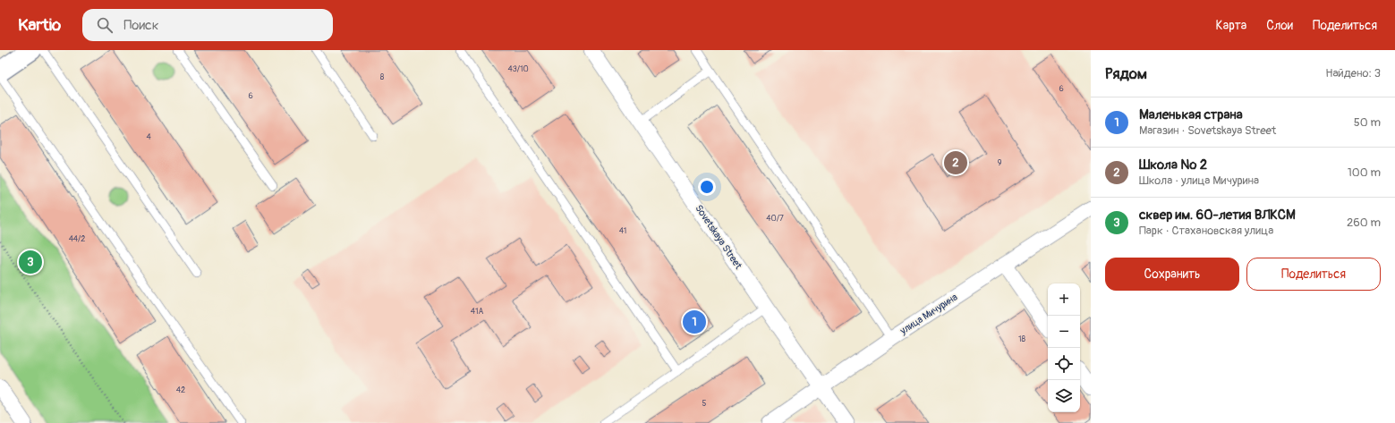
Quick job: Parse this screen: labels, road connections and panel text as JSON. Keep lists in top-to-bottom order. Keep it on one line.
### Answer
{"streets":{"street":["Sovetskaya Street","улица Мичурина"]},"crossings":[["Sovetskaya Street","улица Мичурина"]],"house_numbers":["43/10","8","6","6","4","9","40/7","41","44/2","41А","18","42","5"],"page":{"header":"Kartio","search":"Поиск","nav":["Карта","Слои","Поделиться"],"heading":["Рядом","Найдено: 3"],"list":[{"mark":"1","name":"Маленькая страна","note":"Магазин · Sovetskaya Street","value":"50 m"},{"mark":"2","name":"Школа № 2","note":"Школа · улица Мичурина","value":"100 m"},{"mark":"3","name":"сквер им. 60-летия ВЛКСМ","note":"Парк · Стахановская улица","value":"260 m"}],"pins":["2","3","1"],"buttons":["Сохранить","Поделиться"],"map_buttons":["+","−"]}}
